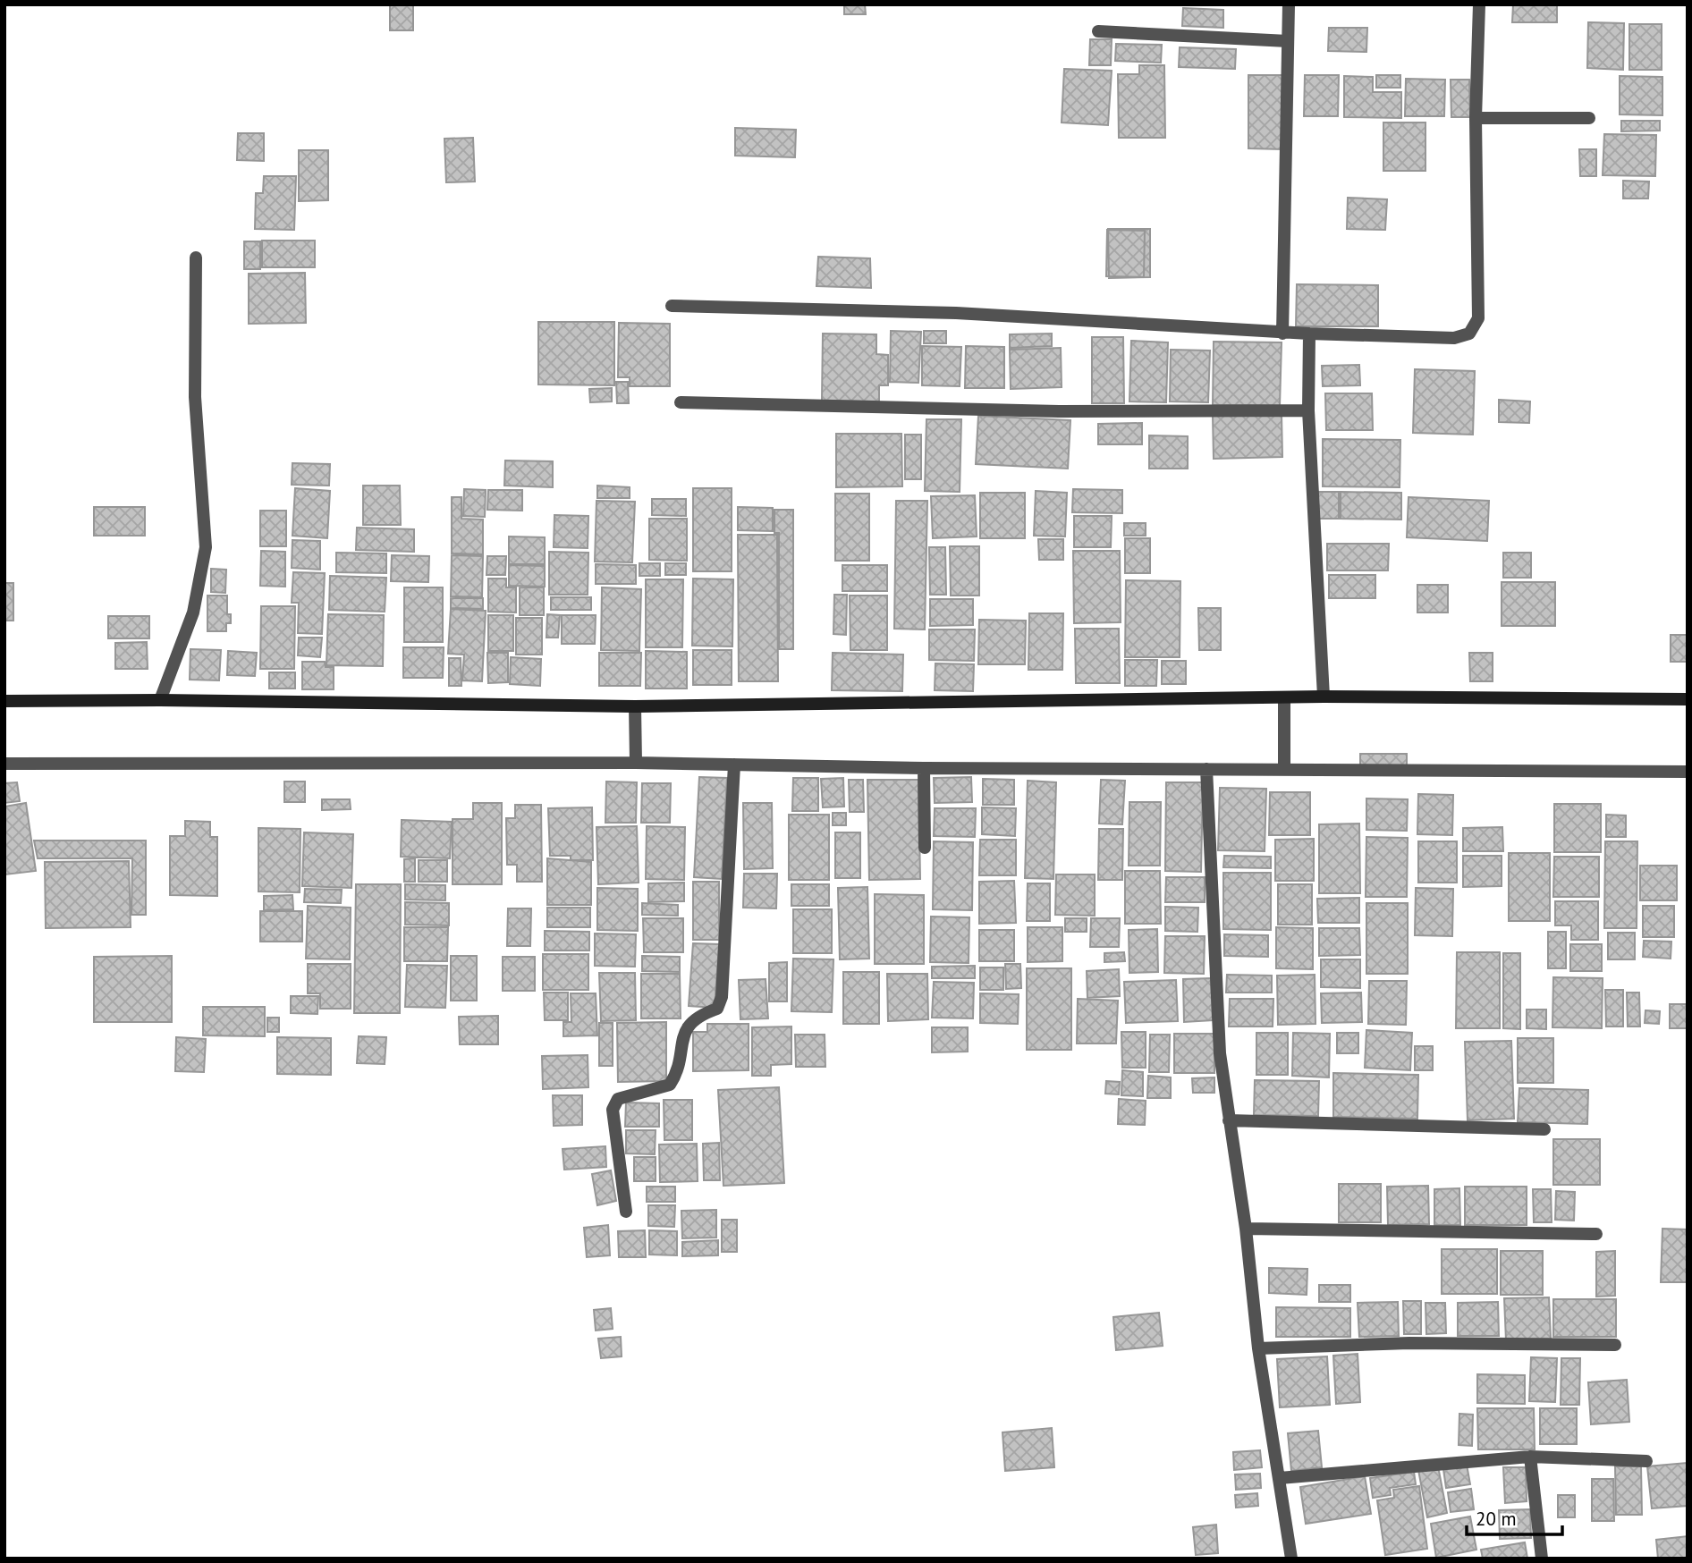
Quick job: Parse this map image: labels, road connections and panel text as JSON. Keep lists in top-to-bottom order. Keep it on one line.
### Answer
{"scale_bar":"20 m"}
